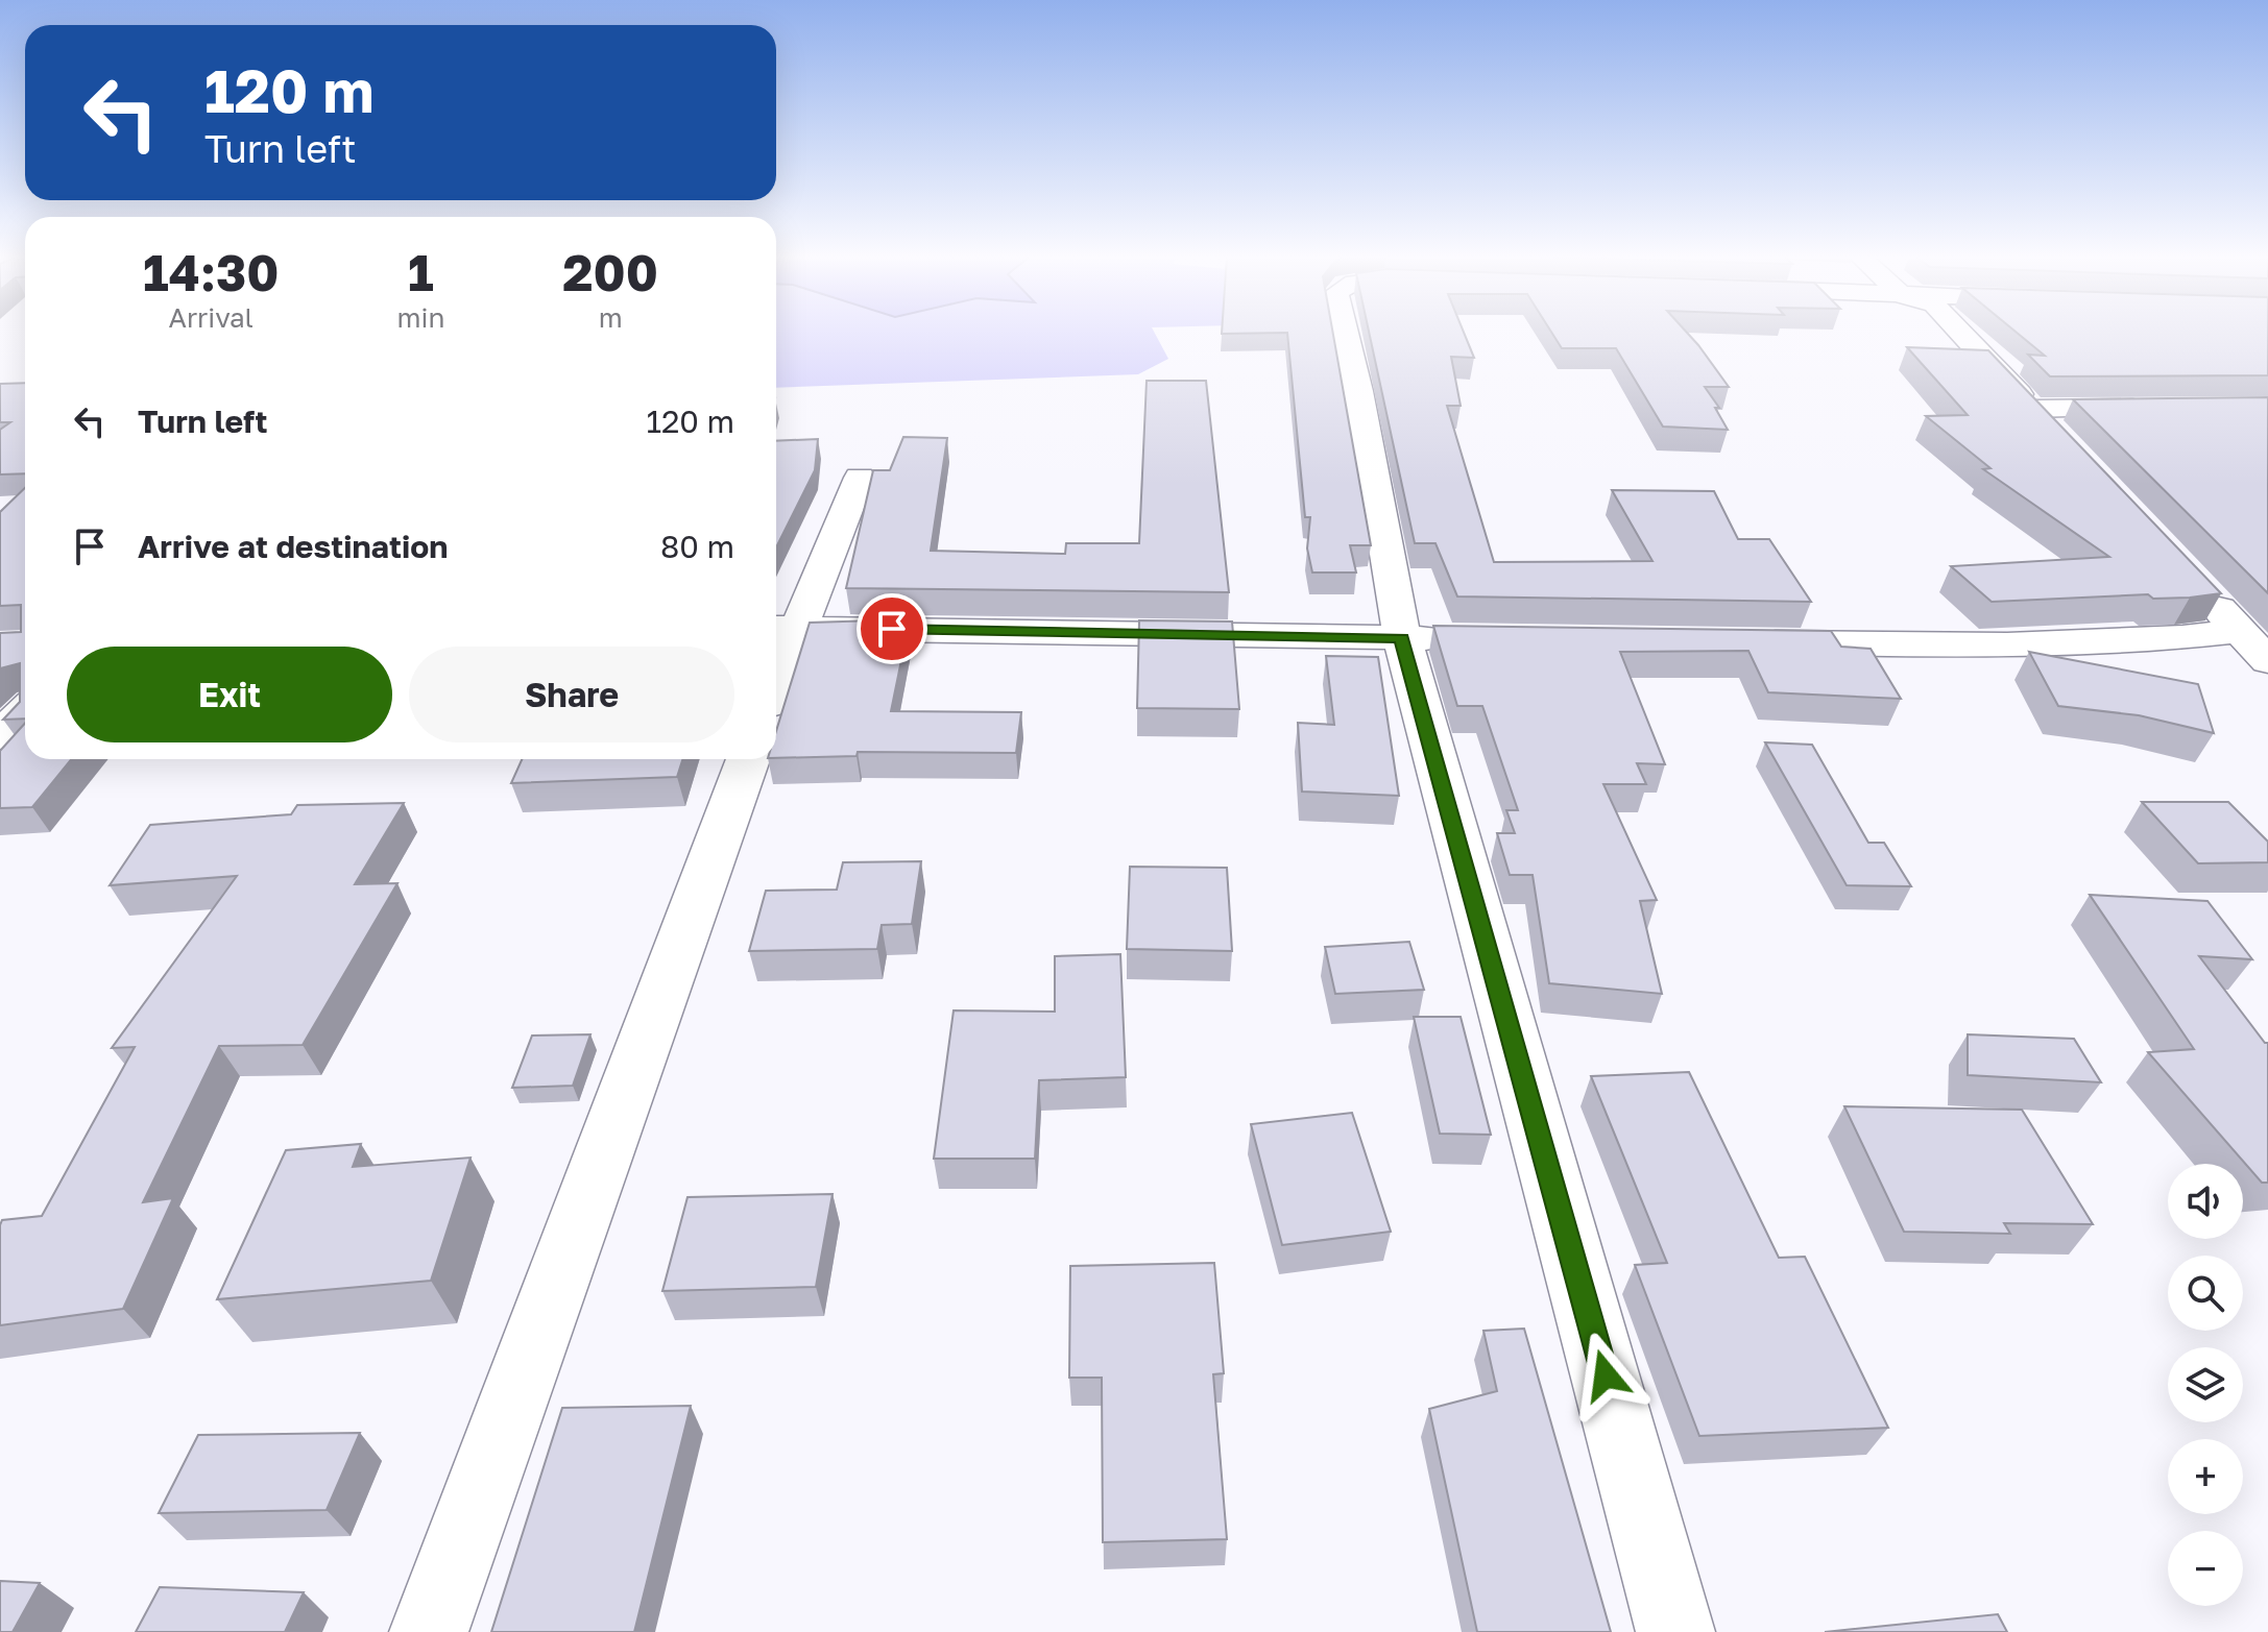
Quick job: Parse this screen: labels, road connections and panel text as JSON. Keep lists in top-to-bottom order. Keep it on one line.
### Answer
{"page":{"turn":["120 m","Turn left"],"eta":["14:30","Arrival","1","min","200","m"],"list":[{"name":"Turn left","value":"120 m"},{"name":"Arrive at destination","value":"80 m"}],"buttons":["Exit","Share"],"map_buttons":["+","−"]}}
